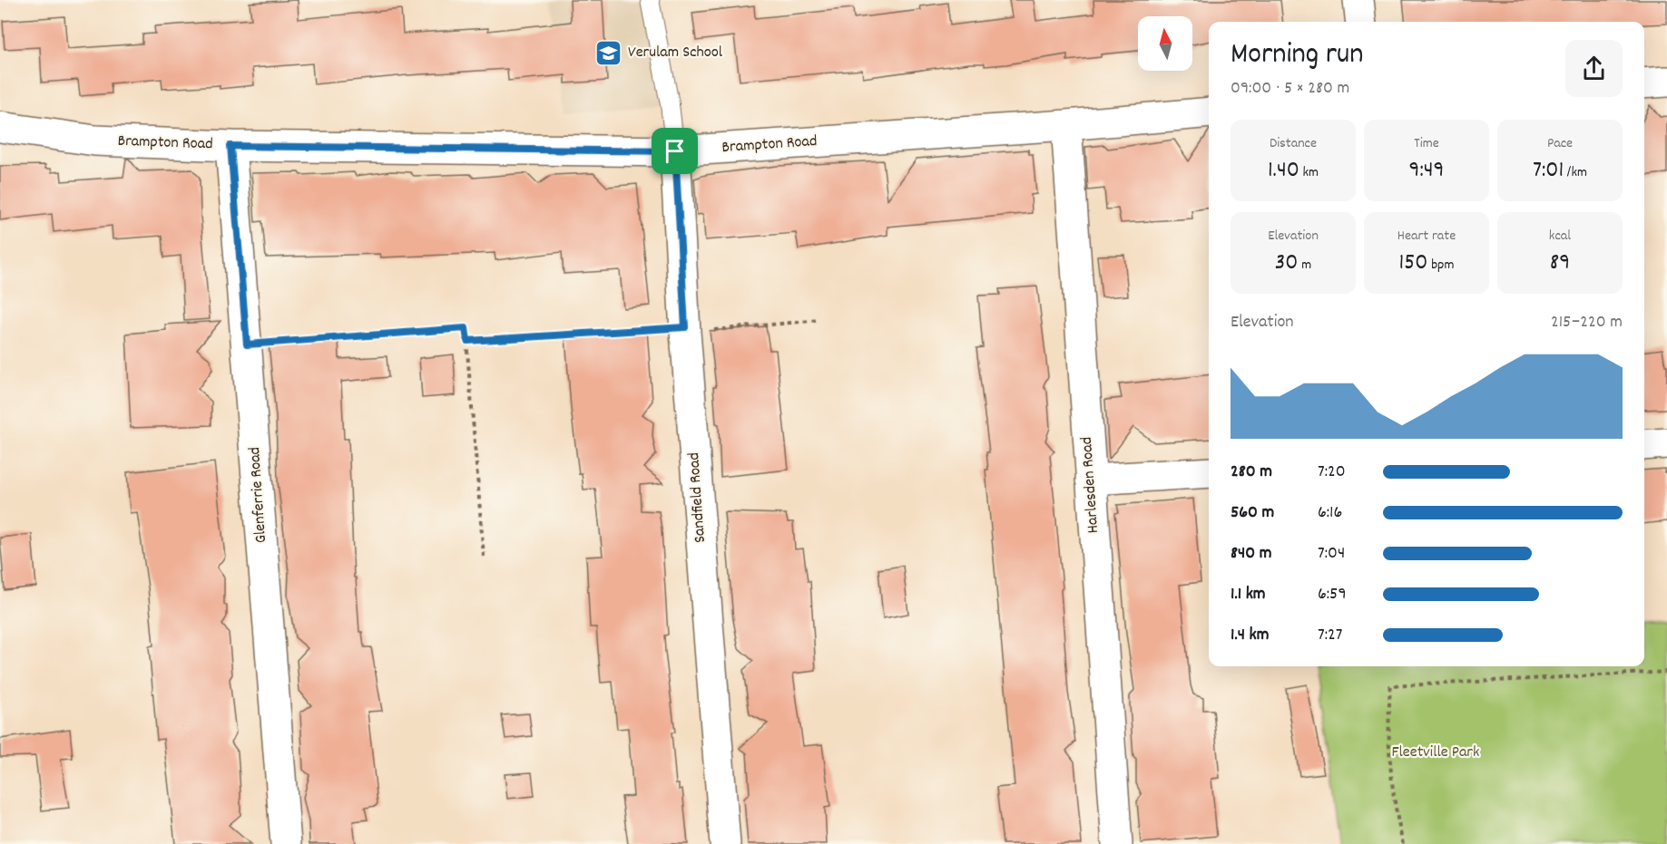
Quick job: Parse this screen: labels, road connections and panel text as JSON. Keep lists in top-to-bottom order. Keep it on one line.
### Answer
{"streets":{"street":["Brampton Road","Harlesden Road","Glenferrie Road","Sandfield Road"]},"crossings":[["Brampton Road","Harlesden Road"],["Brampton Road","Glenferrie Road"],["Brampton Road","Sandfield Road"]],"parks":["Fleetville Park"],"places":{"school or university":["Verulam School"]},"north":"top","page":{"heading":["Morning run","09:00 · 5 × 280 m"],"stats":[["Distance","1.40 km"],["Time","9:49"],["Pace","7:01 /km"],["Elevation","30 m"],["Heart rate","150 bpm"],["kcal","89"]],"chart":["Elevation","215–220 m"],"list":[{"name":"280 m","note":"7:20"},{"name":"560 m","note":"6:16"},{"name":"840 m","note":"7:04"},{"name":"1.1 km","note":"6:59"},{"name":"1.4 km","note":"7:27"}]}}
